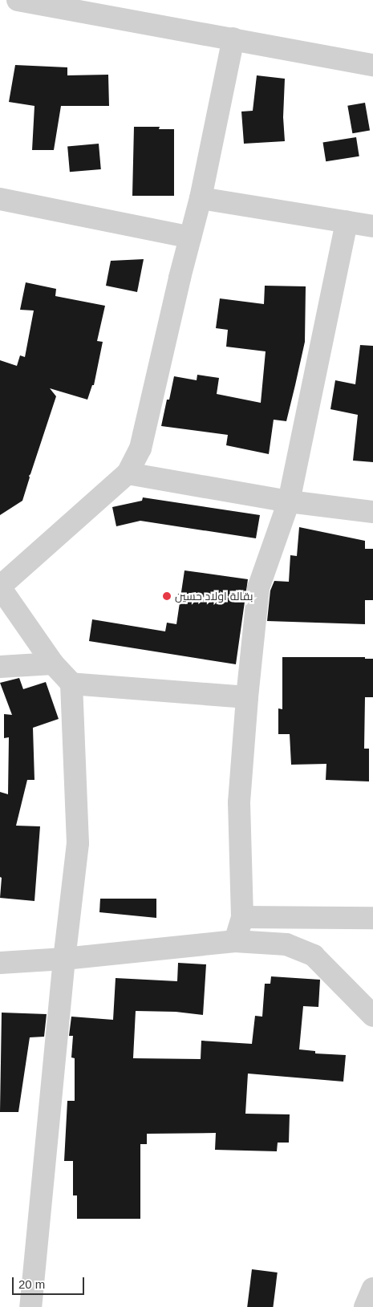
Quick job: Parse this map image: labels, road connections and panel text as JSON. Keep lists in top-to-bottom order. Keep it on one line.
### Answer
{"places":["بقالة اولاد حسين"],"scale_bar":"20 m"}
